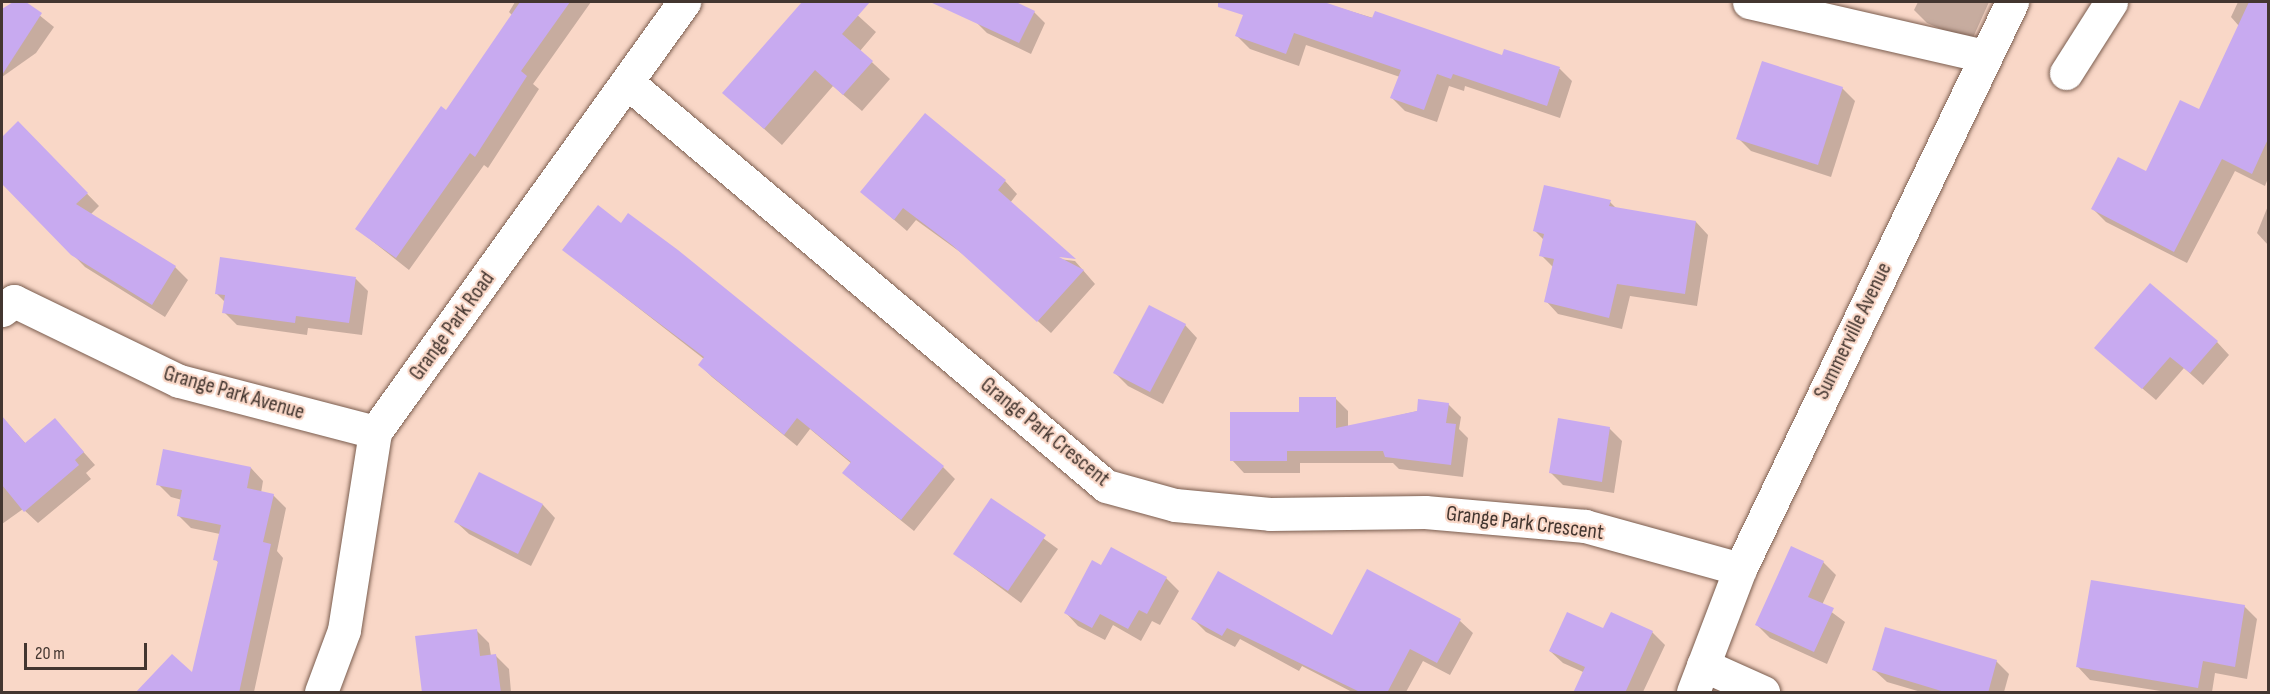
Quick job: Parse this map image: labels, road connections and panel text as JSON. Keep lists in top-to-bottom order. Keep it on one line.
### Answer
{"streets":{"street":["Grange Park Road","Summerville Avenue","Grange Park Avenue","Grange Park Crescent"]},"crossings":[["Grange Park Road","Grange Park Avenue"],["Grange Park Road","Grange Park Crescent"],["Summerville Avenue","Grange Park Crescent"]],"scale_bar":"20 m"}
